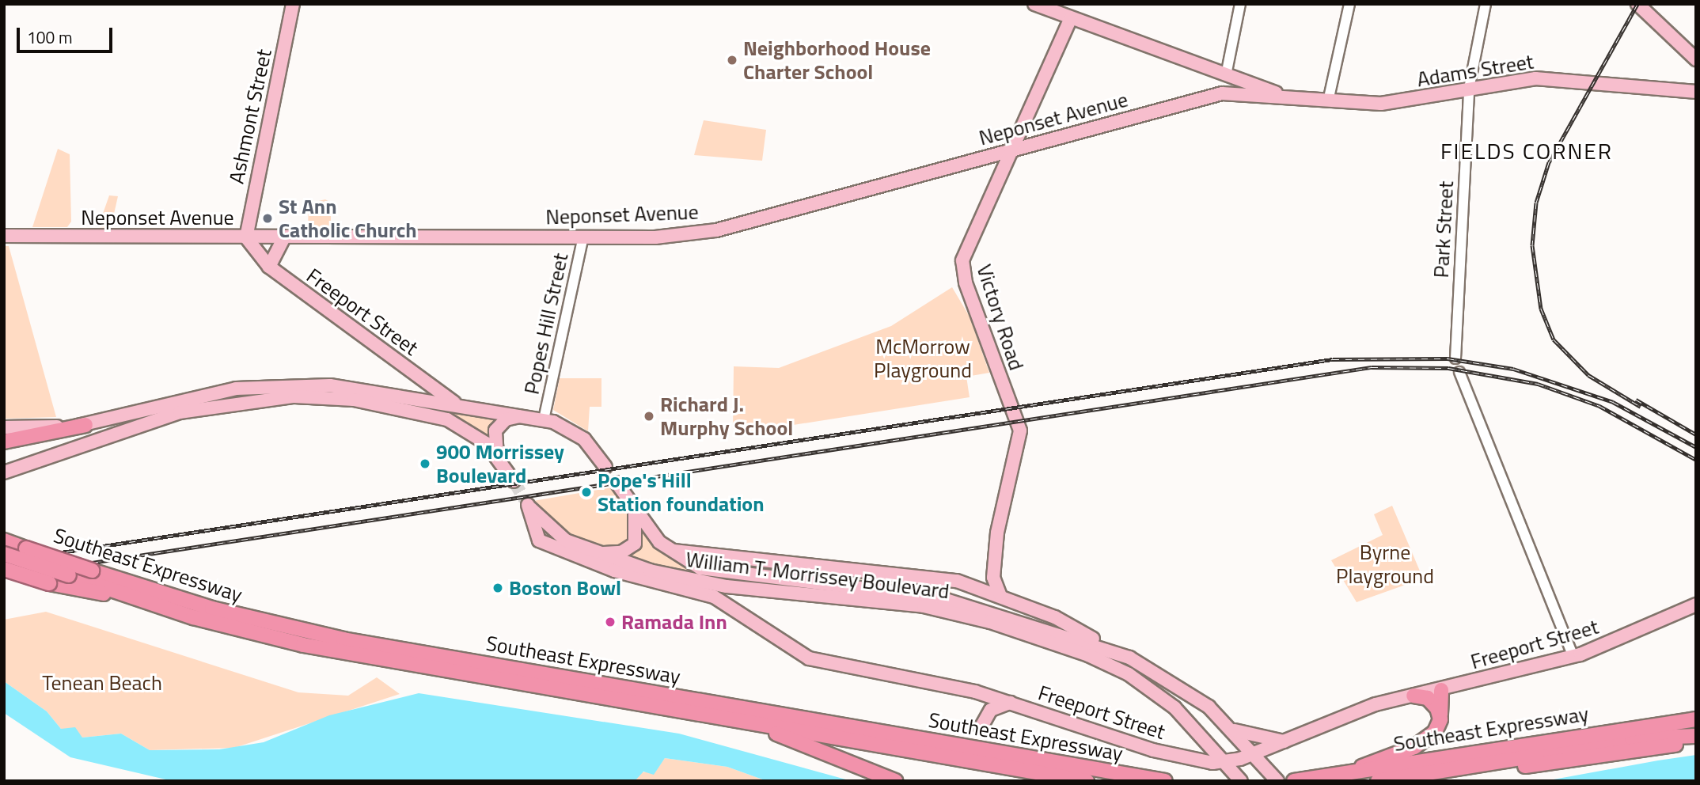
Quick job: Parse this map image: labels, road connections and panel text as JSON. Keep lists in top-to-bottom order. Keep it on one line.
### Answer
{"streets":{"highway":["Southeast Expressway"],"main road":["Adams Street","Ashmont Street","Neponset Avenue","Freeport Street","Victory Road","William T. Morrissey Boulevard"],"street":["Park Street","Popes Hill Street"]},"crossings":[["Adams Street","Neponset Avenue"],["Adams Street","Park Street"],["Adams Street","Victory Road"],["Ashmont Street","Neponset Avenue"],["Ashmont Street","Freeport Street"],["Neponset Avenue","Freeport Street"],["Neponset Avenue","Victory Road"],["Neponset Avenue","Popes Hill Street"],["Freeport Street","William T. Morrissey Boulevard"]],"districts":["FIELDS CORNER"],"parks":["McMorrow Playground","Byrne Playground","Tenean Beach"],"places":["Neighborhood House Charter School","St Ann Catholic Church","Richard J. Murphy School","900 Morrissey Boulevard","Pope's Hill Station foundation","Boston Bowl","Ramada Inn"],"scale_bar":"100 m"}
